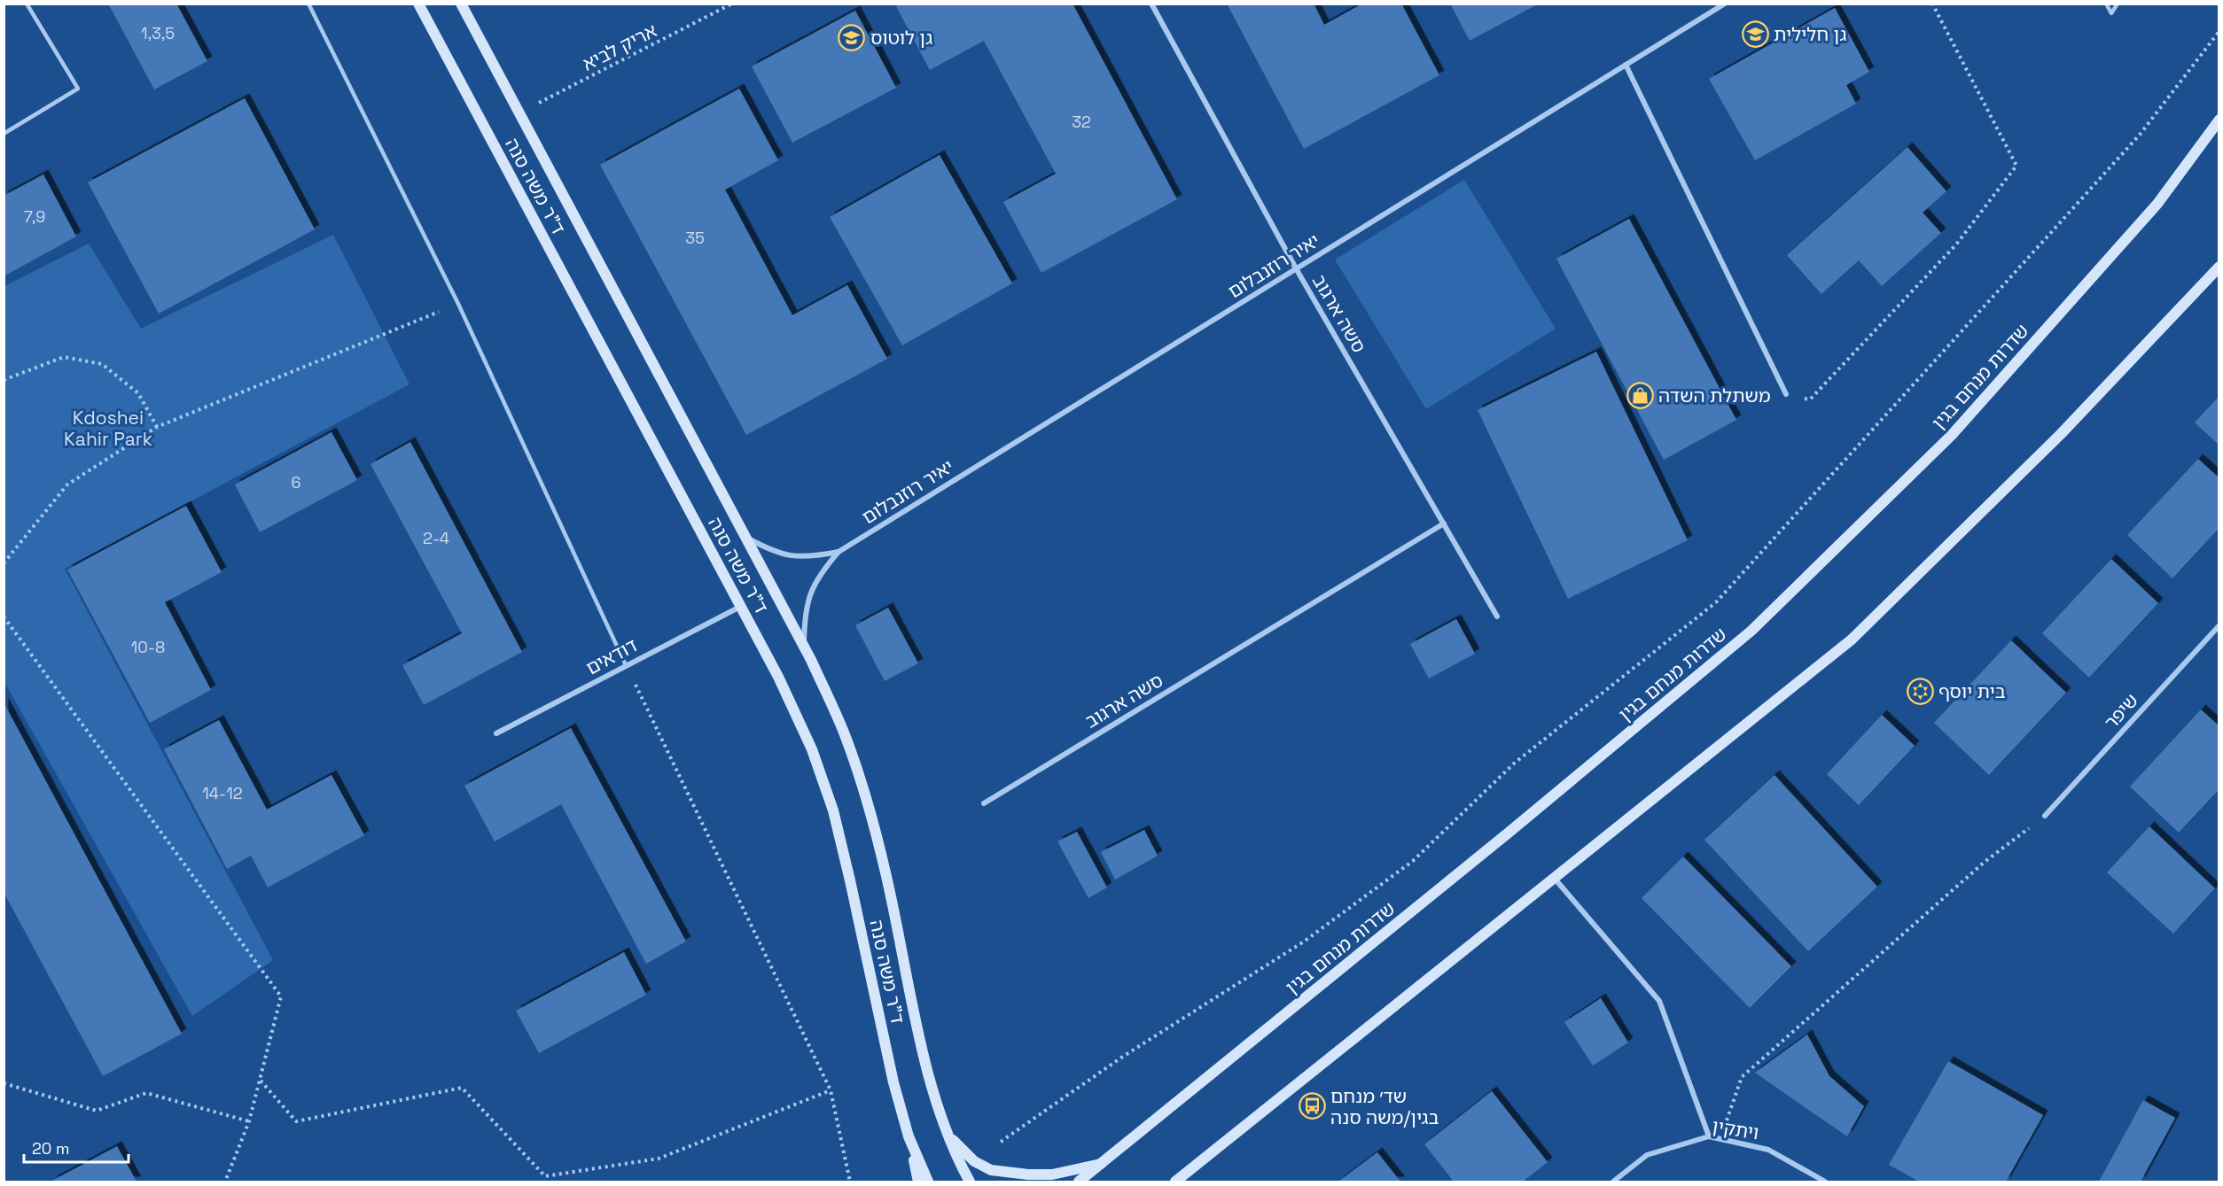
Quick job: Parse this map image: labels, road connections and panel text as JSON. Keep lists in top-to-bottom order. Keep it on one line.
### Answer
{"streets":{"main road":["ד\"ר משה סנה","שדרות מנחם בגין"],"street":["יאיר רוזנבלום","סשה ארגוב","דודאים","שיפר","ויתקין"],"path":["אריק לביא"]},"crossings":[["אריק לביא","ד\"ר משה סנה"],["ד\"ר משה סנה","יאיר רוזנבלום"],["ד\"ר משה סנה","דודאים"],["יאיר רוזנבלום","סשה ארגוב"]],"parks":["Kdoshei Kahir Park"],"places":{"school or university":["גן חלילית","גן לוטוס"],"shop":["משתלת השדה"],"synagogue":["בית יוסף"],"bus stop":["שד׳ מנחם בגין/משה סנה"]},"house_numbers":["1,3,5","32","7,9","35","6","2-4","10-8","14-12"],"scale_bar":"20 m"}
